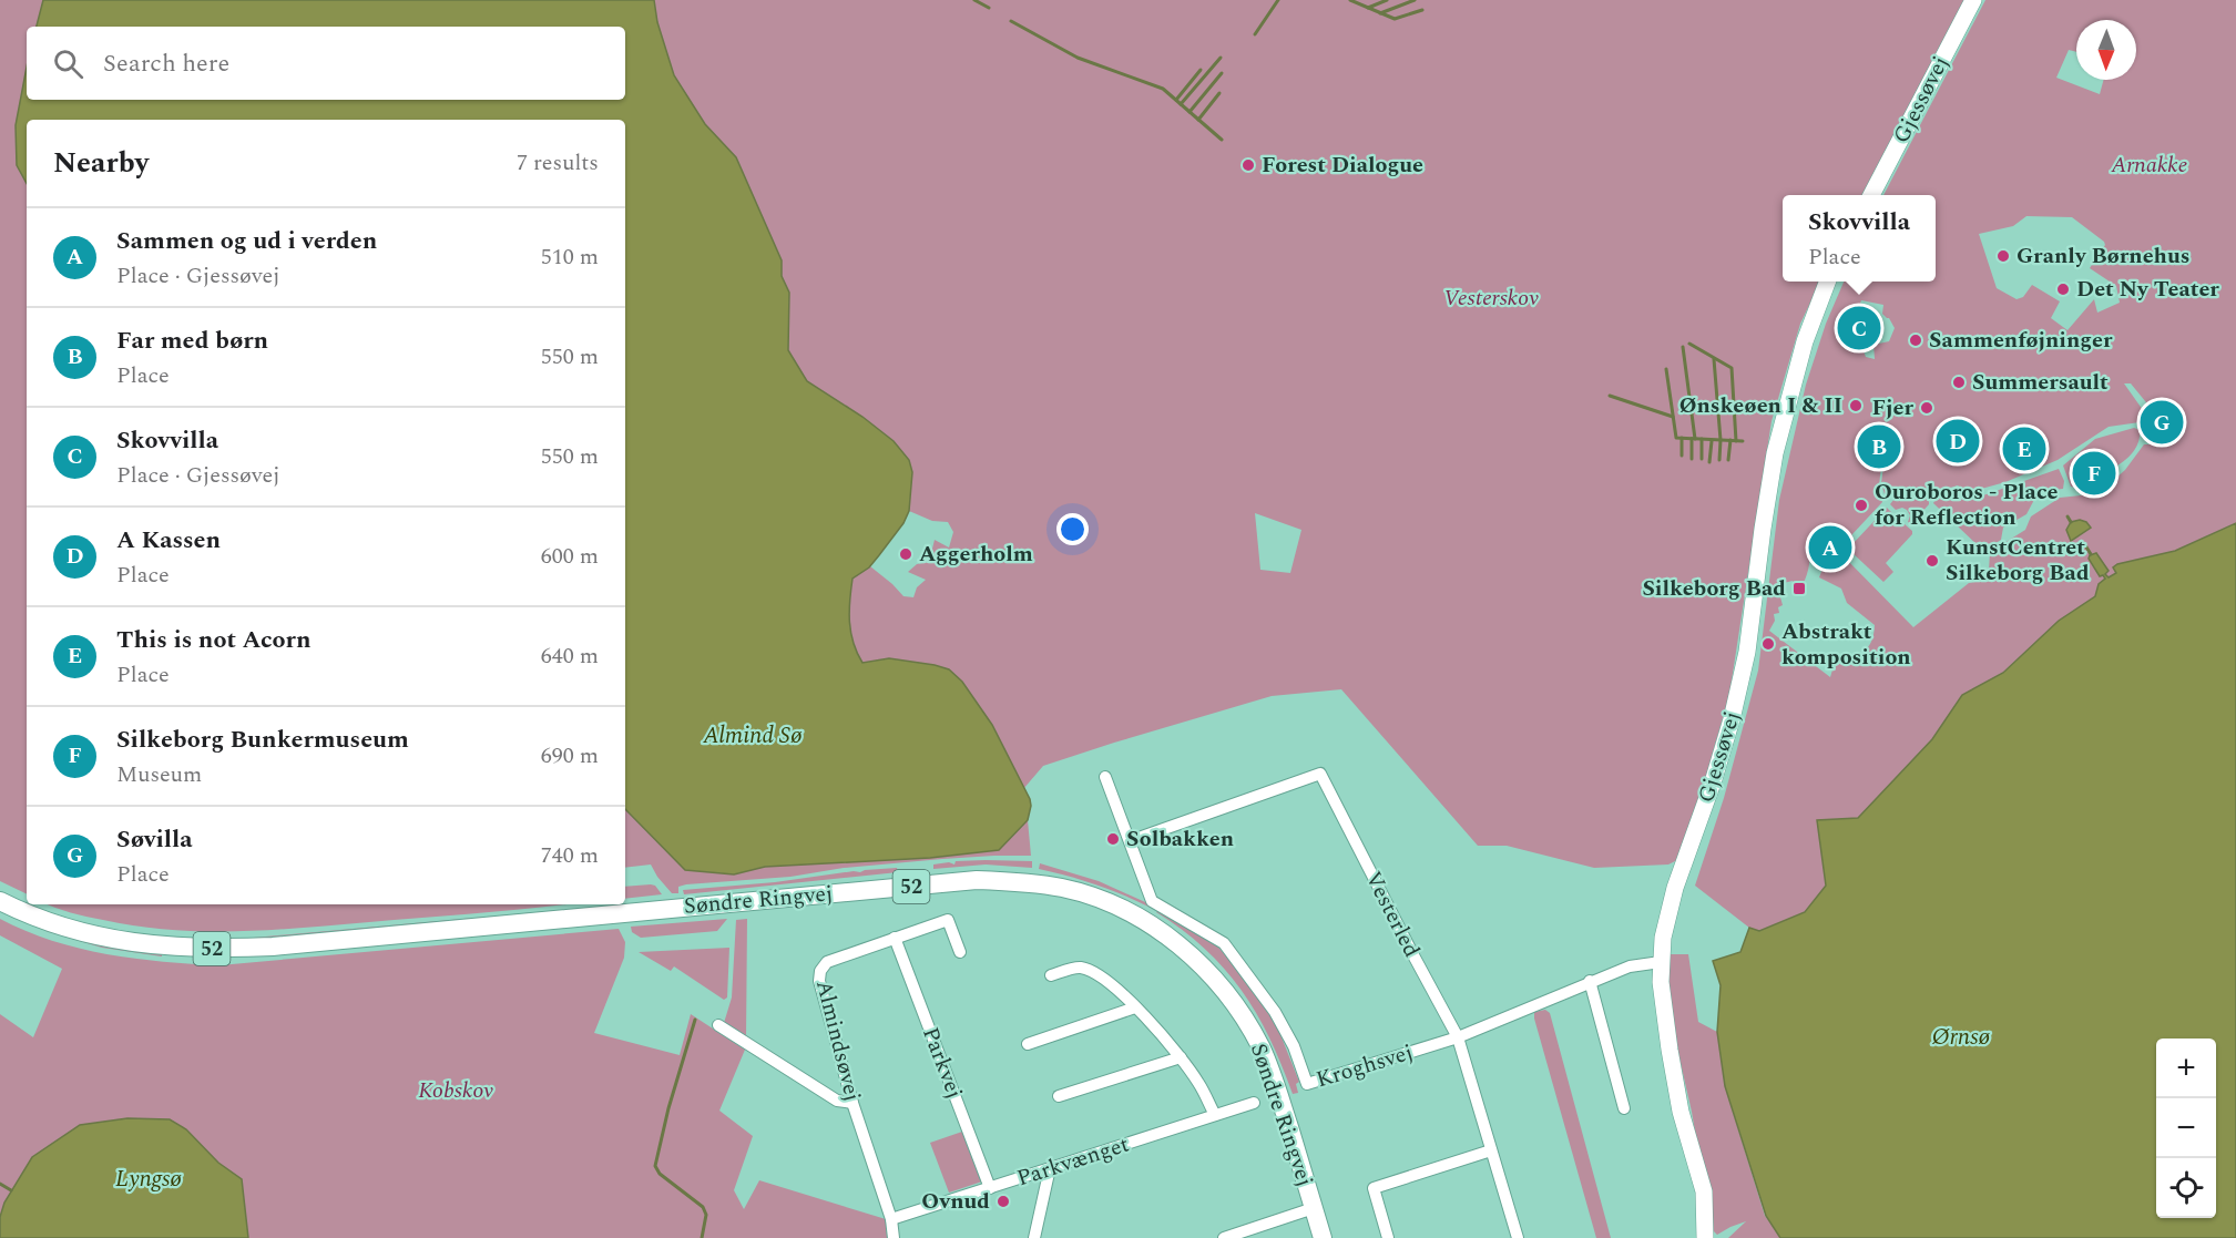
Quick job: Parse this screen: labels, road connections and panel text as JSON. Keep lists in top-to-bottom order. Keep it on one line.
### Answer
{"streets":{"main road":["52","Søndre Ringvej"],"street":["Gjessøvej","Vesterled","Almindsøvej","Parkvej","Kroghsvej","Parkvænget"]},"crossings":[["Gjessøvej","Kroghsvej"],["Vesterled","Kroghsvej"],["Almindsøvej","Parkvej"],["Almindsøvej","Parkvænget"],["Parkvej","Parkvænget"]],"water":["Almind Sø","Ørnsø","Lyngsø"],"parks":["Arnakke","Vesterskov","Kobskov"],"places":{"other":["Forest Dialogue","Granly Børnehus","Det Ny Teater","Sammenføjninger","Summersault","Ønskeøen I & II","Fjer","Ouroboros - Place for Reflection","Aggerholm","KunstCentret Silkeborg Bad","Abstrakt komposition","Solbakken","Ovnud"],"transit":["Silkeborg Bad"]},"north":"bottom","page":{"search":"Search here","heading":["Nearby","7 results"],"popup":["Skovvilla","Place"],"list":[{"mark":"A","name":"Sammen og ud i verden","note":"Place · Gjessøvej","value":"510 m"},{"mark":"B","name":"Far med børn","note":"Place","value":"550 m"},{"mark":"C","name":"Skovvilla","note":"Place · Gjessøvej","value":"550 m"},{"mark":"D","name":"A Kassen","note":"Place","value":"600 m"},{"mark":"E","name":"This is not Acorn","note":"Place","value":"640 m"},{"mark":"F","name":"Silkeborg Bunkermuseum","note":"Museum","value":"690 m"},{"mark":"G","name":"Søvilla","note":"Place","value":"740 m"}],"pins":["C","G","D","B","E","F","A"],"map_buttons":["+","−"]}}
